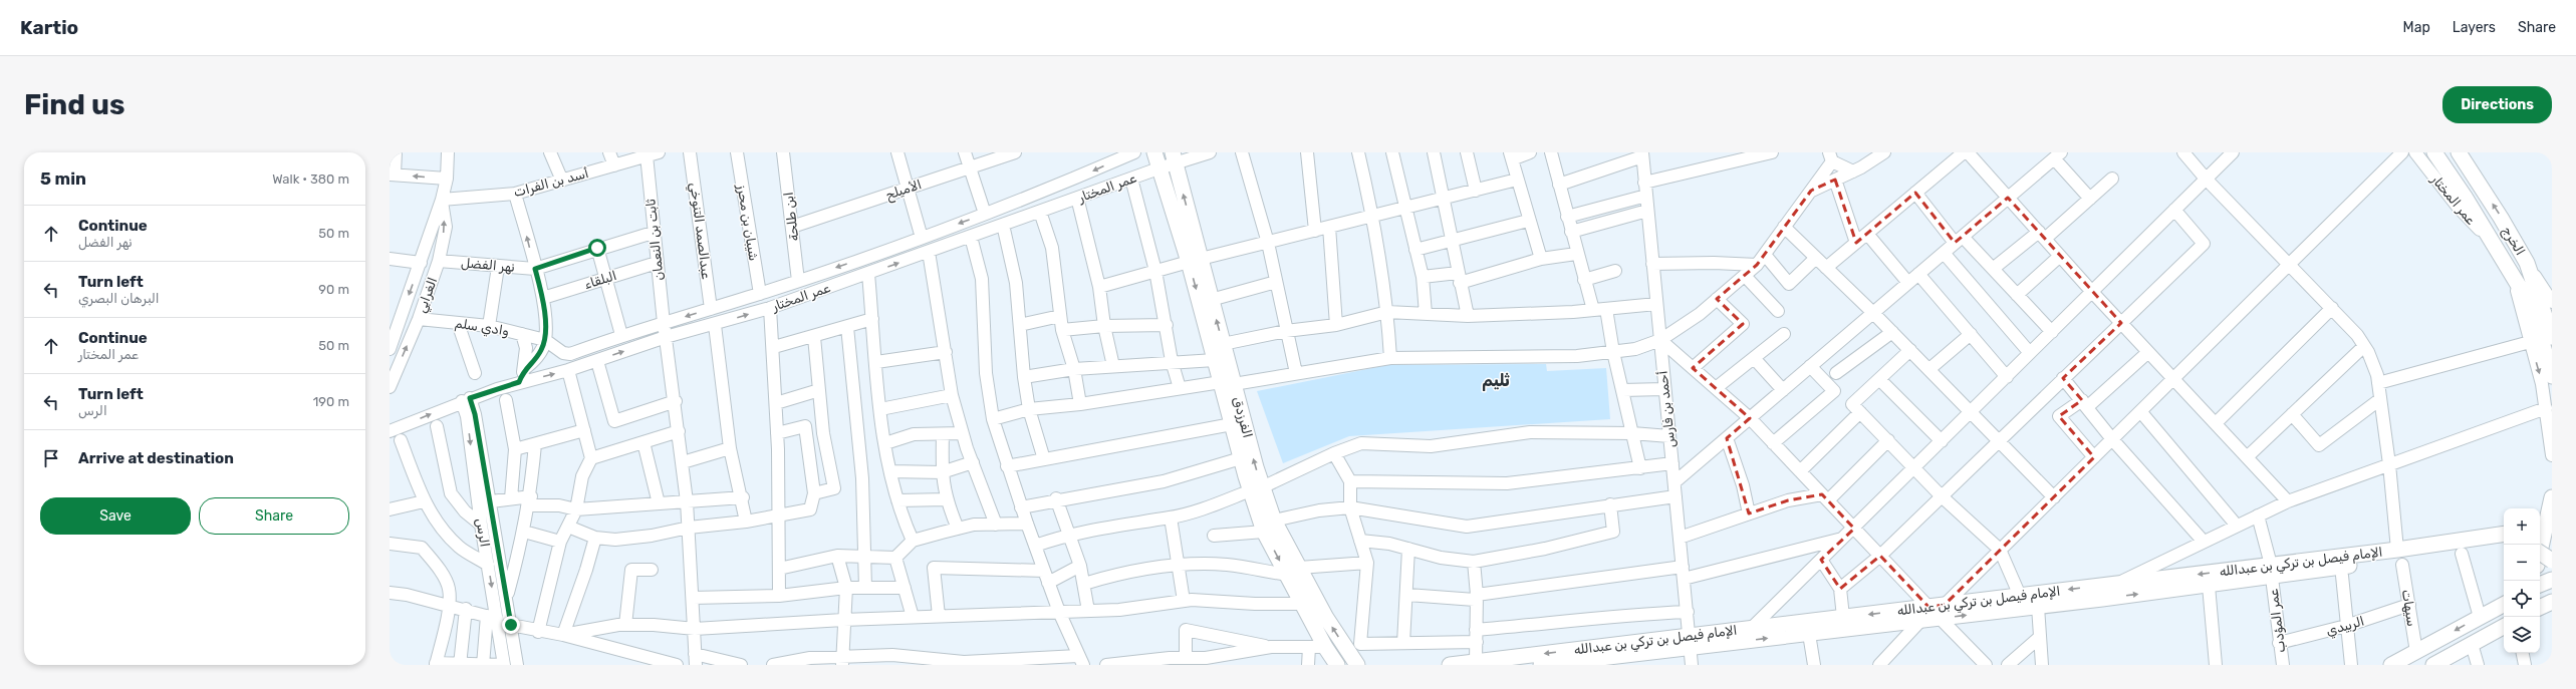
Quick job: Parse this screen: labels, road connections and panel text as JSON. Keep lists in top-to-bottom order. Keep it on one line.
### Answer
{"streets":{"main road":["الخرج","الفرزدق","الإمام فيصل بن تركي بن عبدالله"],"street":["أسد بن الفرات","عمر المختار","الأميلح","ابن طلحة","شيبان بن محرز","عبدالصمد التنوخي","ثابت بن النعمان","نهر الفضل","البلقاء","الغرابي","وادي سلم","أحمد بن فارس","الرس","سيهات","عمر المؤدب","الربيدي"]},"crossings":[["أسد بن الفرات","ثابت بن النعمان"],["أسد بن الفرات","الغرابي"],["عمر المختار","ابن طلحة"],["عمر المختار","شيبان بن محرز"],["عمر المختار","عبدالصمد التنوخي"],["عمر المختار","ثابت بن النعمان"],["عمر المختار","الخرج"],["عمر المختار","وادي سلم"],["عمر المختار","الفرزدق"],["عمر المختار","الرس"],["الأميلح","ابن طلحة"],["ثابت بن النعمان","نهر الفضل"],["ثابت بن النعمان","البلقاء"],["نهر الفضل","الغرابي"],["الغرابي","وادي سلم"],["أحمد بن فارس","الإمام فيصل بن تركي بن عبدالله"],["الإمام فيصل بن تركي بن عبدالله","عمر المؤدب"],["سيهات","الربيدي"],["عمر المؤدب","الربيدي"]],"districts":["ثليم"],"page":{"header":"Kartio","nav":["Map","Layers","Share"],"buttons":["Directions",["Save","Share"]],"title":"Find us","heading":["5 min","Walk · 380 m"],"list":[["Continue","نهر الفضل","50 m"],["Turn left","البرهان البصري","90 m"],["Continue","عمر المختار","50 m"],["Turn left","الرس","190 m"],"Arrive at destination"],"map_buttons":["+","−"]}}
